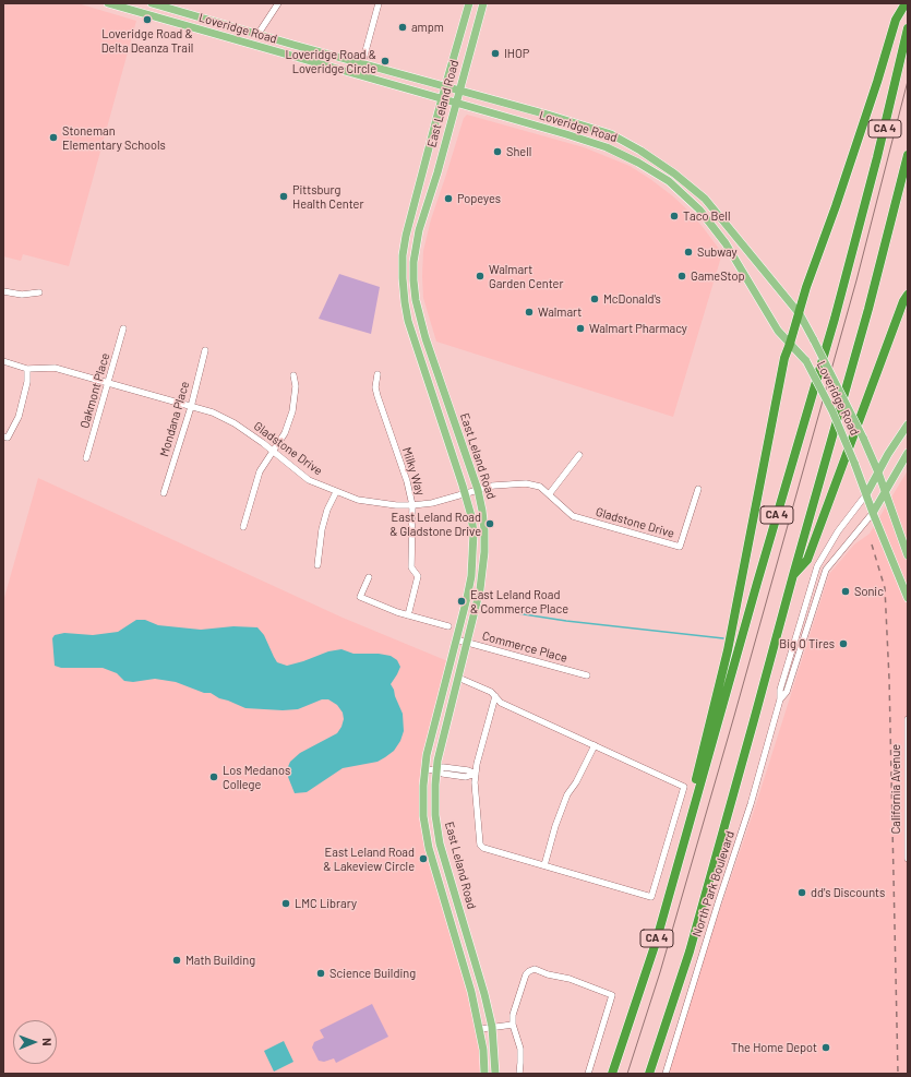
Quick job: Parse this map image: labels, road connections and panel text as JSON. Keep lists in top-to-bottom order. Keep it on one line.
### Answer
{"streets":{"highway":["CA 4"],"main road":["Loveridge Road","East Leland Road"],"street":["Oakmont Place","Mondana Place","Gladstone Drive","Milky Way","Commerce Place","California Avenue","North Park Boulevard"]},"crossings":[["Loveridge Road","East Leland Road"],["Loveridge Road","North Park Boulevard"],["East Leland Road","Gladstone Drive"],["East Leland Road","Commerce Place"],["Oakmont Place","Gladstone Drive"],["Mondana Place","Gladstone Drive"],["Gladstone Drive","Milky Way"]],"places":["Loveridge Road & Delta Deanza Trail","ampm","IHOP","Loveridge Road & Loveridge Circle","Stoneman Elementary Schools","Shell","Pittsburg Health Center","Popeyes","Taco Bell","Subway","Walmart Garden Center","GameStop","McDonald's","Walmart","Walmart Pharmacy","East Leland Road & Gladstone Drive","Sonic","East Leland Road & Commerce Place","Big O Tires","Los Medanos College","East Leland Road & Lakeview Circle","dd's Discounts","LMC Library","Math Building","Science Building","The Home Depot"],"north":"right"}
